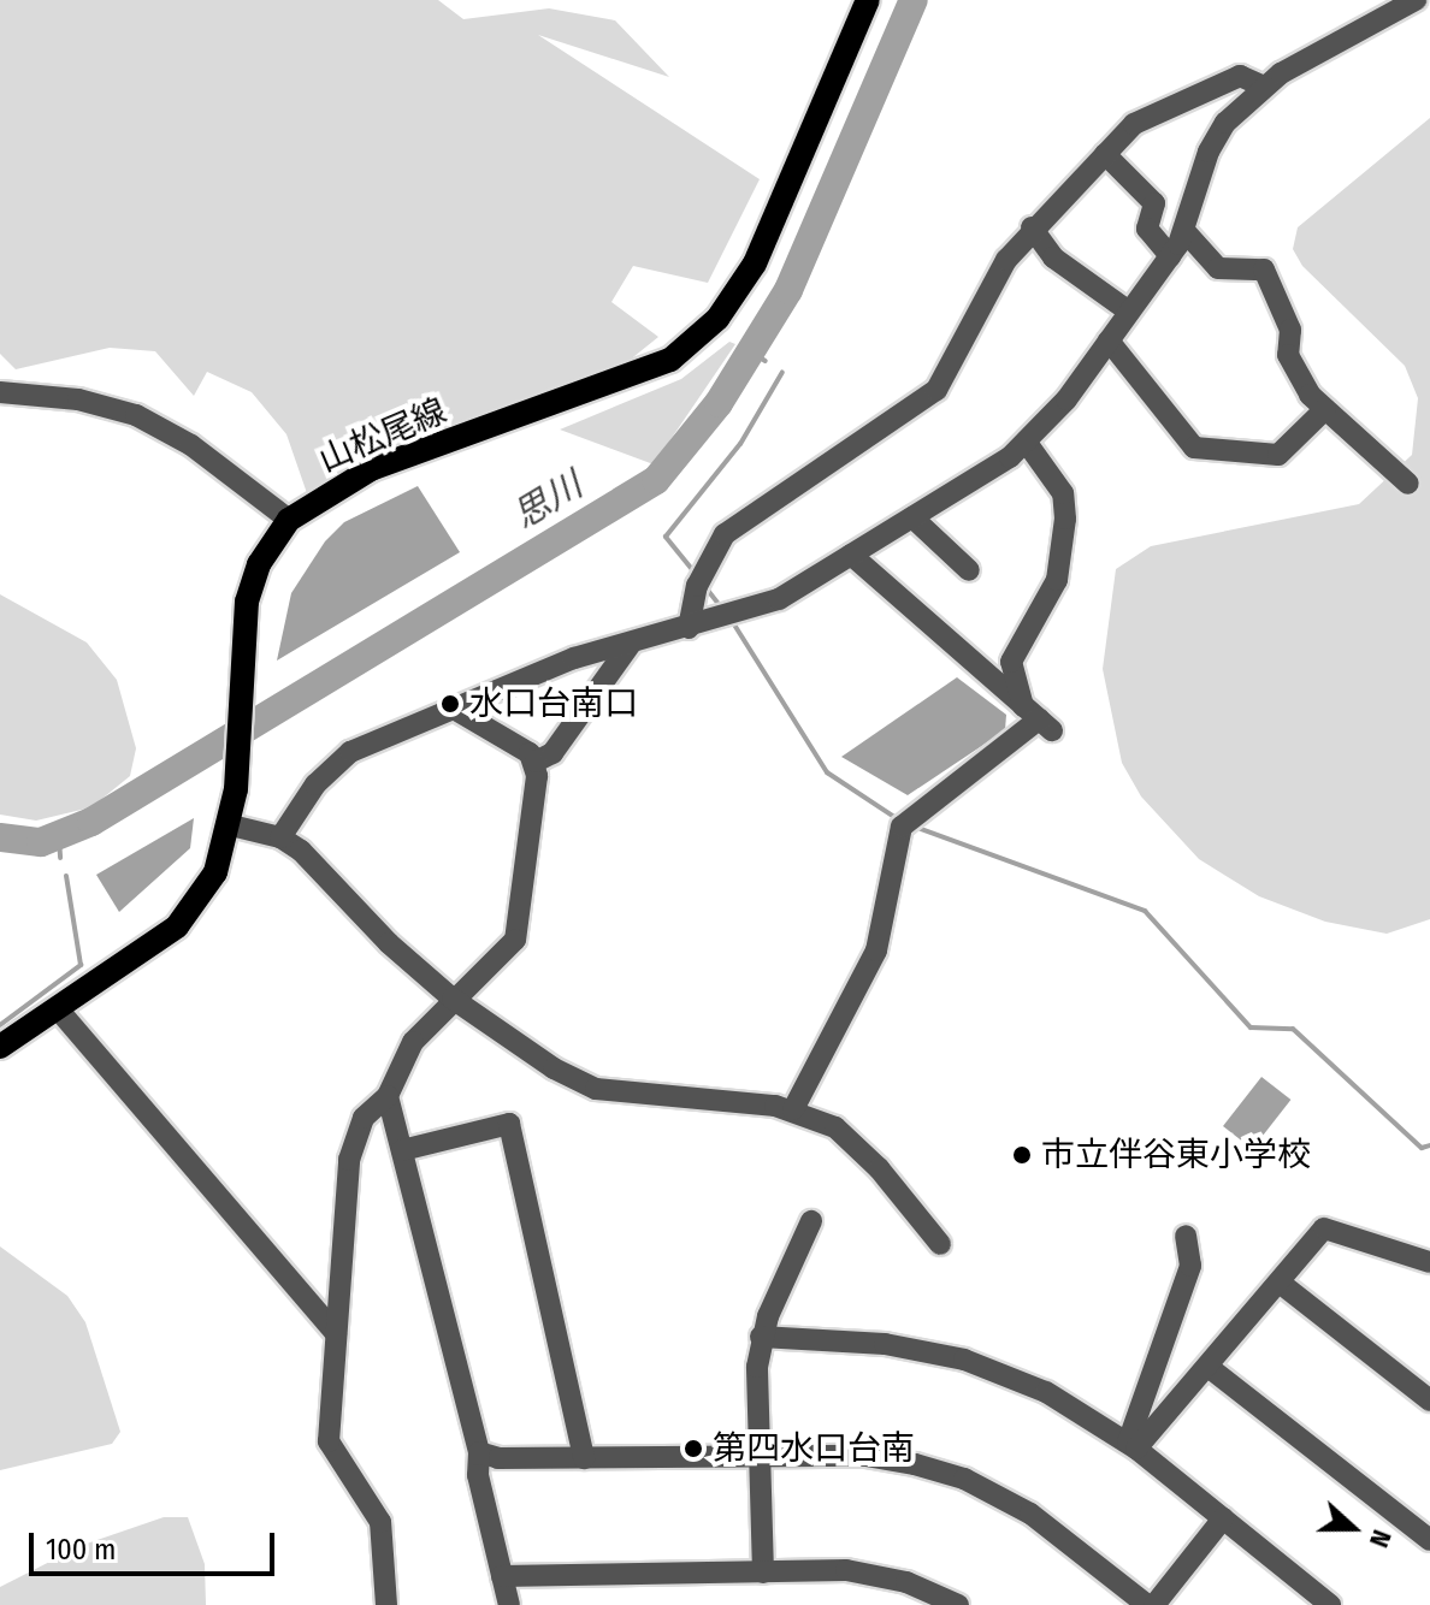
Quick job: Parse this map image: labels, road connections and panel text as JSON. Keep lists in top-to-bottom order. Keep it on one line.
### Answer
{"streets":{"main road":["山松尾線"]},"water":["思川"],"places":["水口台南口","市立伴谷東小学校","第四水口台南"],"scale_bar":"100 m","north":"right"}
